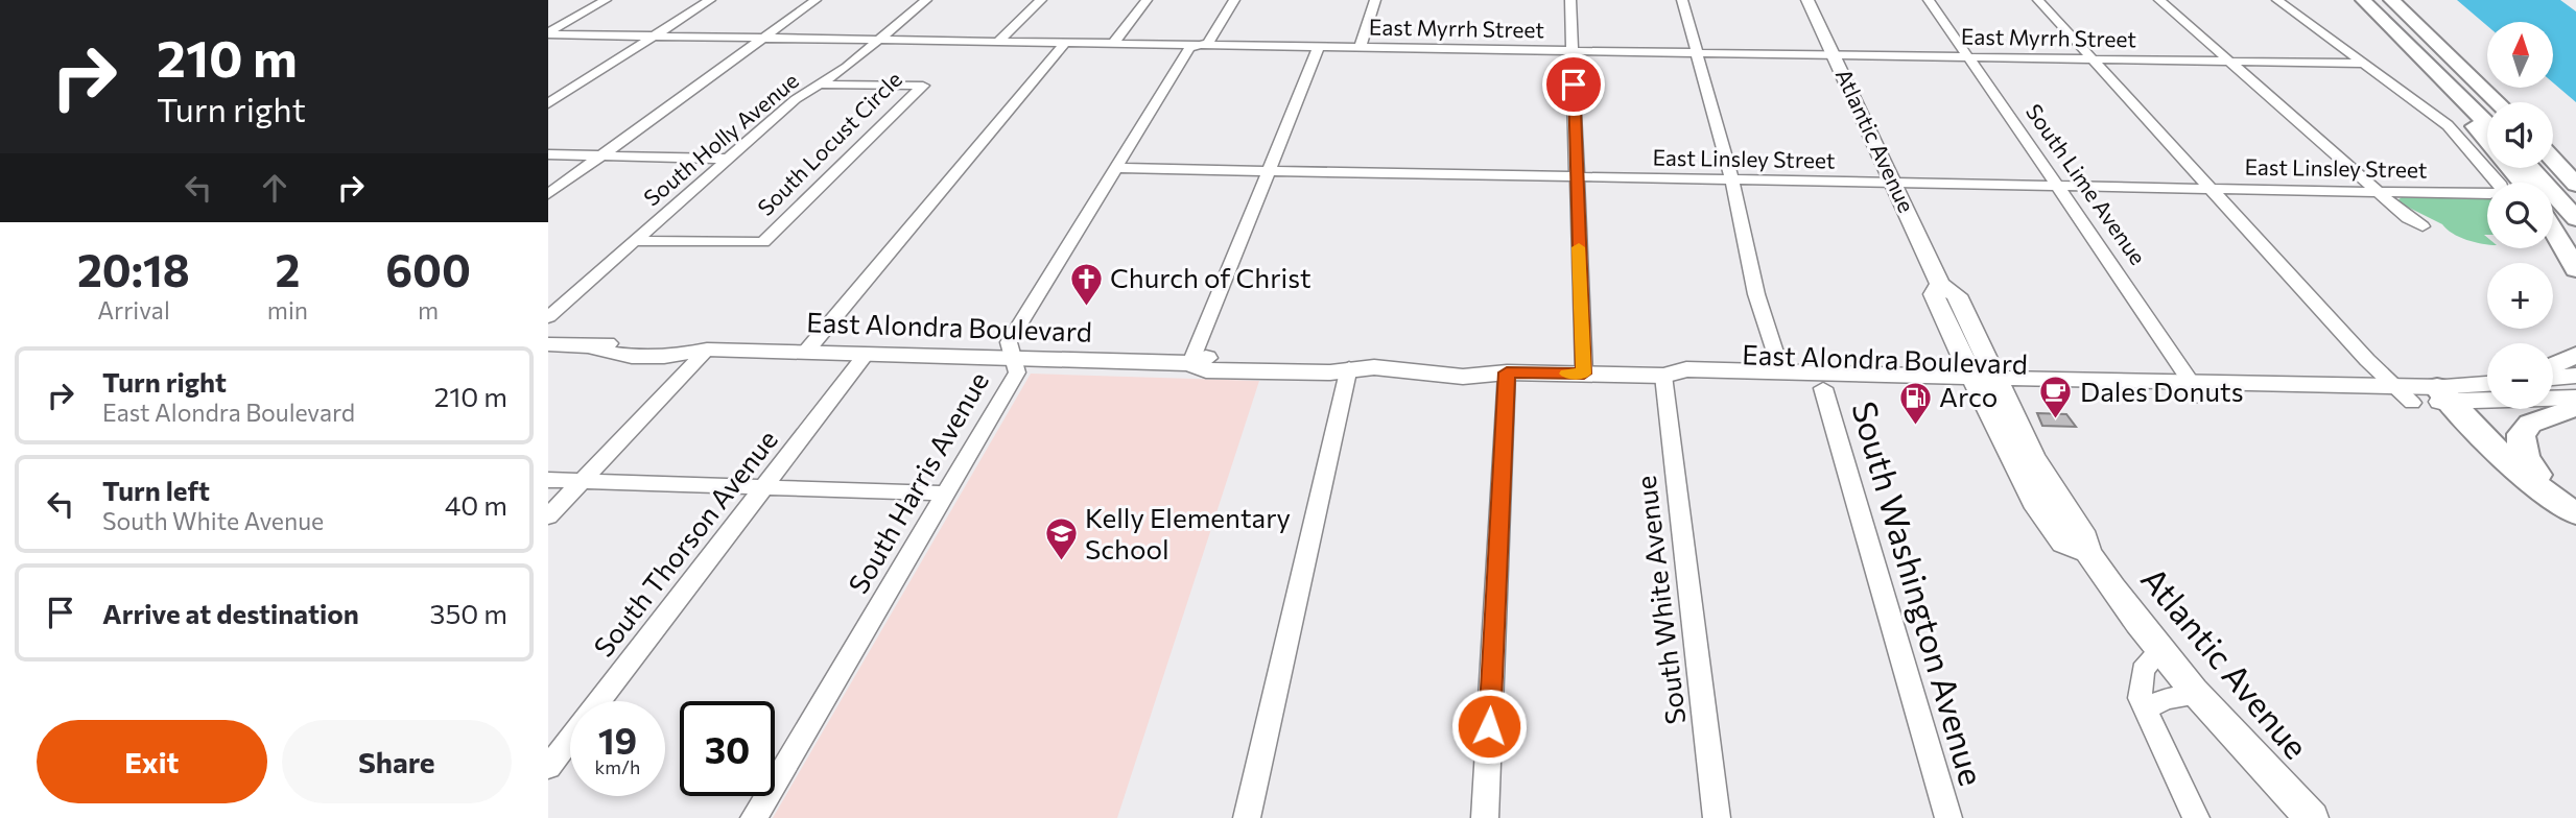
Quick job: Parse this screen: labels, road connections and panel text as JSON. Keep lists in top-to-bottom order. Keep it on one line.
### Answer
{"streets":{"main road":["Atlantic Avenue","East Alondra Boulevard"],"street":["East Myrrh Street","South Holly Avenue","South Locust Circle","East Linsley Street","South Lime Avenue","South Harris Avenue","South Thorson Avenue","South Washington Avenue","South White Avenue"]},"crossings":[["East Myrrh Street","South Holly Avenue"],["East Myrrh Street","Atlantic Avenue"],["East Myrrh Street","East Linsley Street"],["East Myrrh Street","South Lime Avenue"],["East Myrrh Street","South Harris Avenue"],["South Holly Avenue","South Locust Circle"],["Atlantic Avenue","East Linsley Street"],["Atlantic Avenue","East Alondra Boulevard"],["East Linsley Street","South Lime Avenue"],["East Linsley Street","South Harris Avenue"],["South Lime Avenue","East Alondra Boulevard"],["East Alondra Boulevard","South Harris Avenue"],["East Alondra Boulevard","South Thorson Avenue"],["East Alondra Boulevard","South Washington Avenue"],["East Alondra Boulevard","South White Avenue"]],"places":{"church":["Church of Christ"],"cafe":["Dales Donuts"],"fuel station":["Arco"],"school or university":["Kelly Elementary School"]},"north":"top","page":{"turn":["210 m","Turn right"],"map_buttons":["+","−"],"eta":["20:18","Arrival","2","min","600","m"],"list":[{"name":"Turn right","note":"East Alondra Boulevard","value":"210 m"},{"name":"Turn left","note":"South White Avenue","value":"40 m"},{"name":"Arrive at destination","value":"350 m"}],"speed":"19 km/h","limit":"30","buttons":["Exit","Share"]}}
